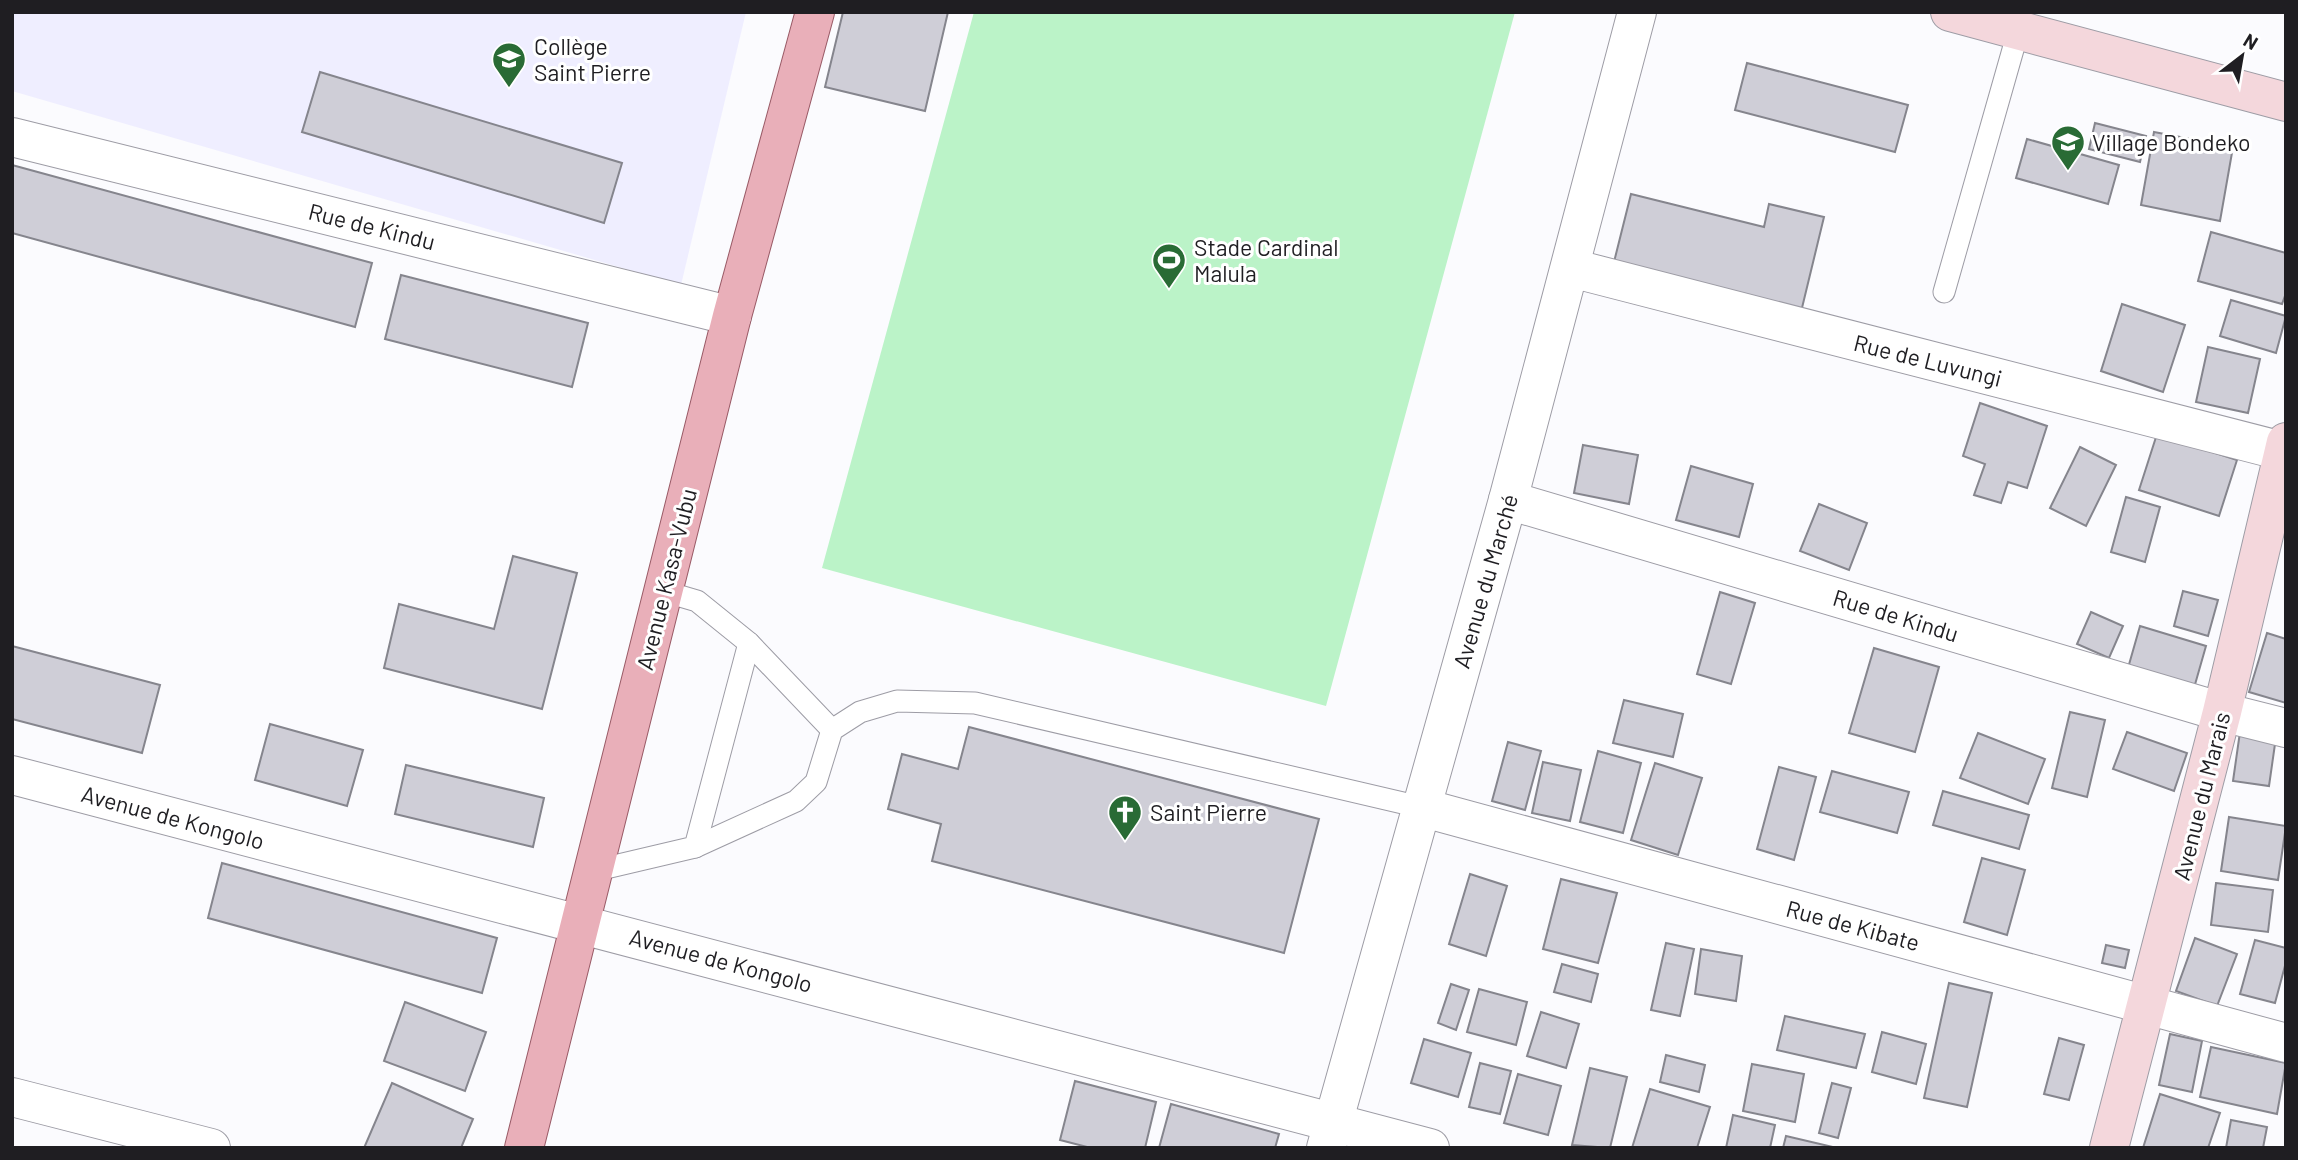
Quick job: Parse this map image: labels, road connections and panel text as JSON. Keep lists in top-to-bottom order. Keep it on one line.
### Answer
{"streets":{"main road":["Avenue Kasa-Vubu"],"street":["Rue de Kindu","Rue de Luvungi","Avenue du Marché","Avenue du Marais","Avenue de Kongolo","Rue de Kibate"]},"crossings":[["Rue de Kindu","Avenue Kasa-Vubu"],["Rue de Kindu","Avenue du Marché"],["Rue de Kindu","Avenue du Marais"],["Rue de Luvungi","Avenue du Marché"],["Rue de Luvungi","Avenue du Marais"],["Avenue Kasa-Vubu","Avenue de Kongolo"],["Avenue du Marché","Avenue de Kongolo"],["Avenue du Marché","Rue de Kibate"],["Avenue du Marais","Rue de Kibate"]],"places":{"school or university":["Collège Saint Pierre","Village Bondeko"],"sports":["Stade Cardinal Malula"],"church":["Saint Pierre"]},"north":"top right"}
